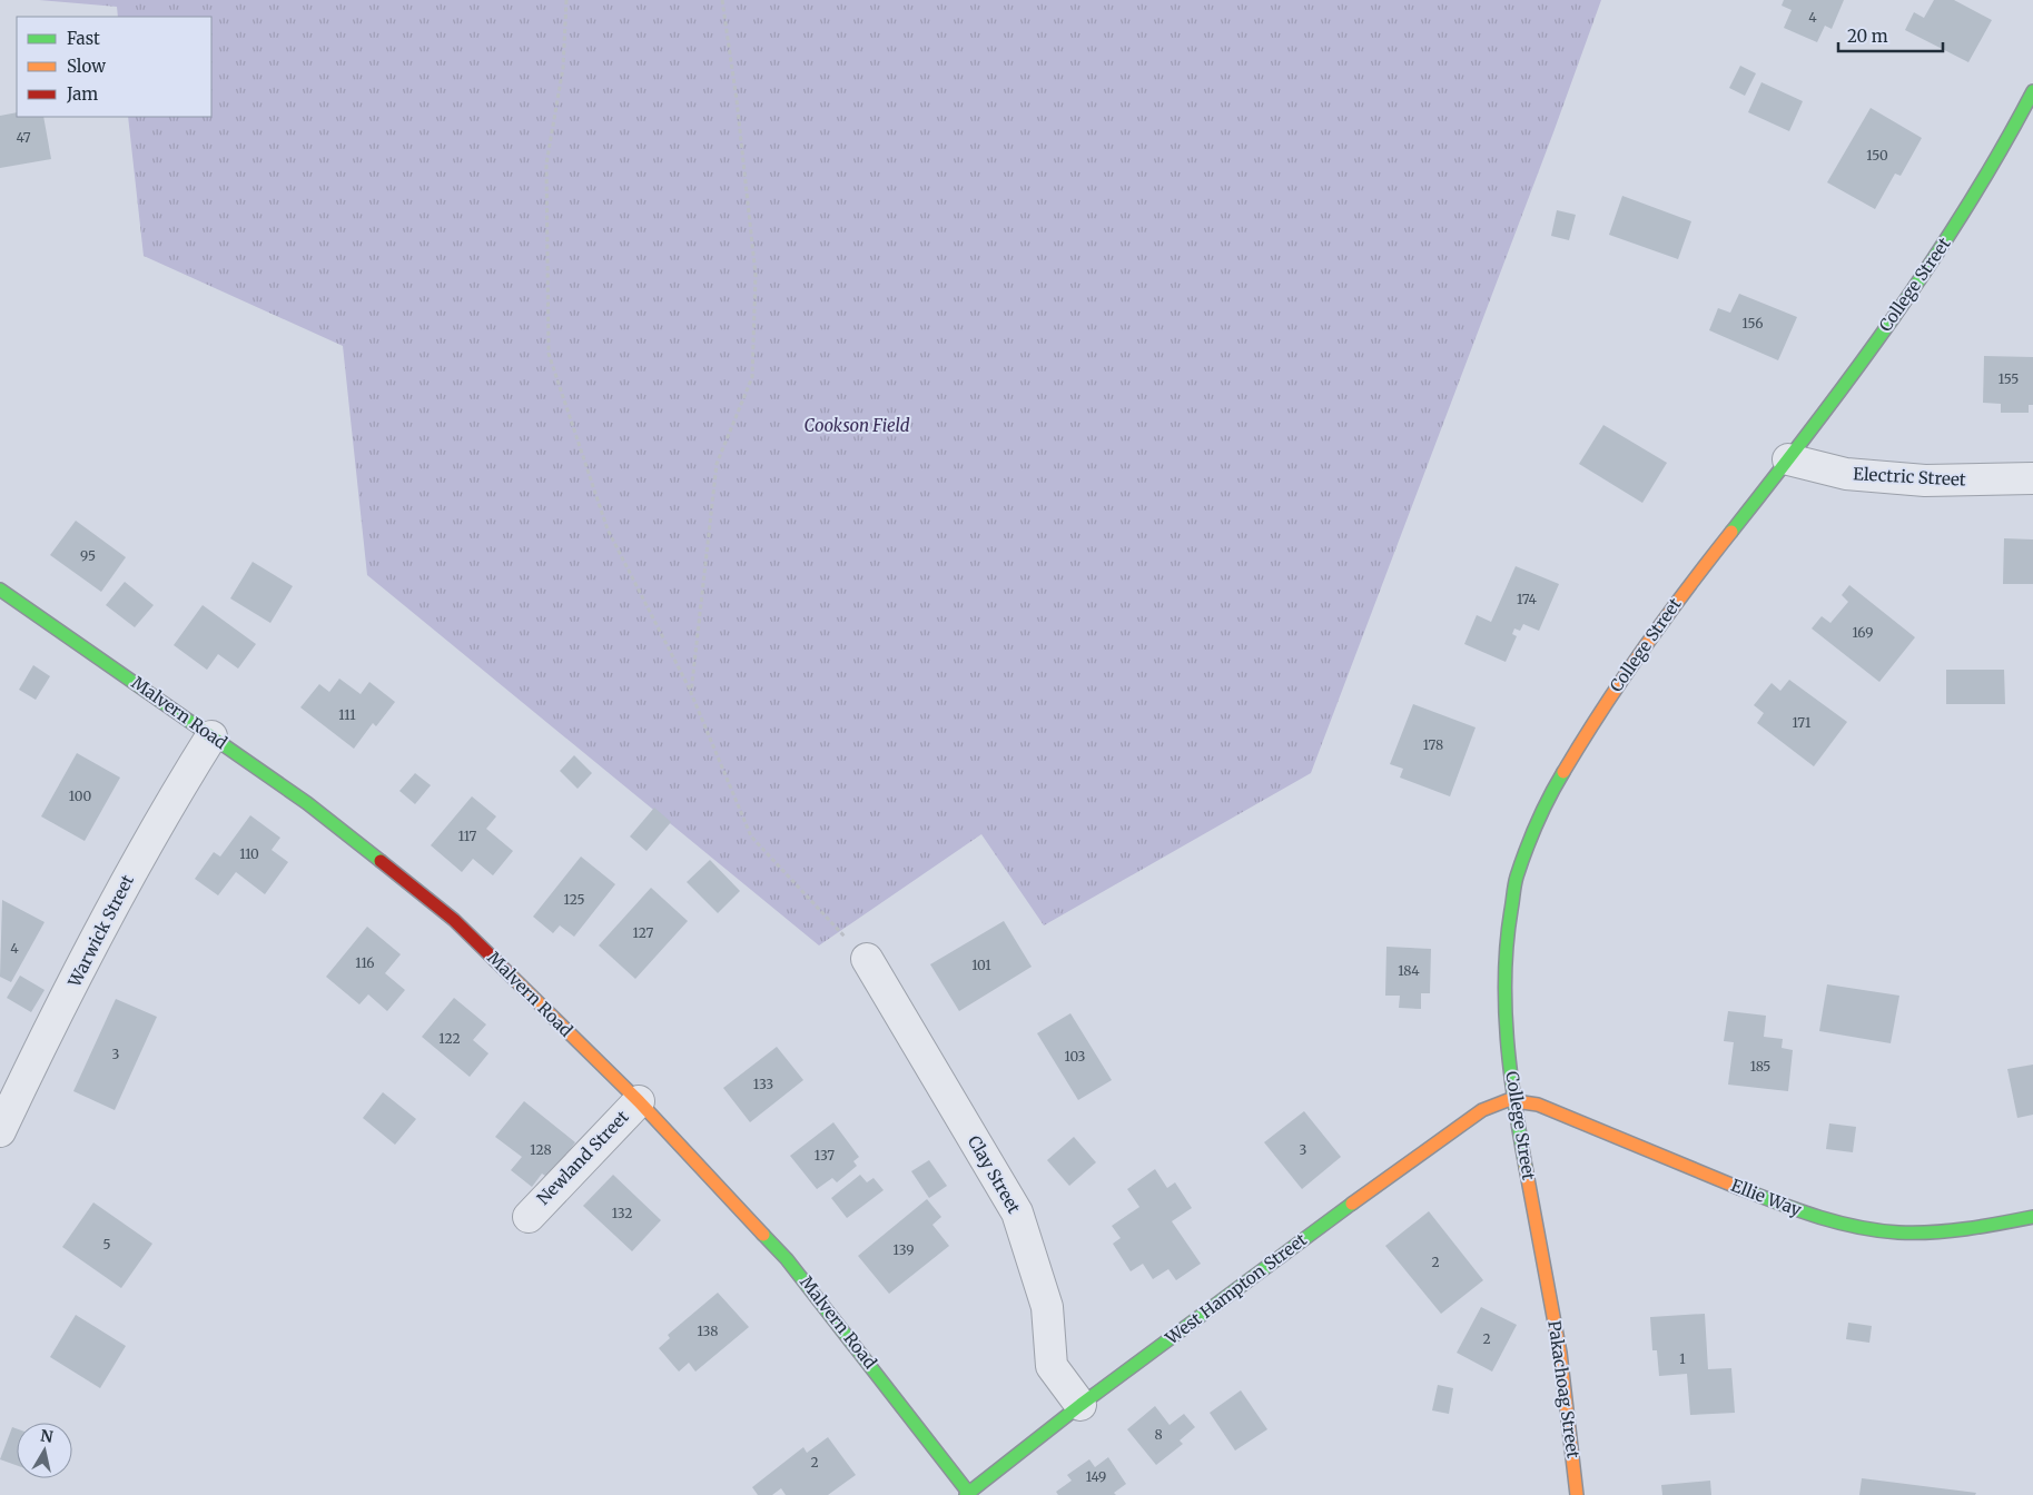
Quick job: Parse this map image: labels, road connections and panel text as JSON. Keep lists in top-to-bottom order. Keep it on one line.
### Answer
{"streets":{"street":["College Street","Electric Street","Malvern Road","Warwick Street","Newland Street","Clay Street","Ellie Way","West Hampton Street","Pakachoag Street"]},"crossings":[["College Street","Electric Street"],["College Street","Ellie Way"],["College Street","West Hampton Street"],["College Street","Pakachoag Street"],["Malvern Road","Warwick Street"],["Malvern Road","Newland Street"],["Malvern Road","West Hampton Street"],["Clay Street","West Hampton Street"],["Ellie Way","West Hampton Street"]],"parks":["Cookson Field"],"house_numbers":["4","47","150","156","155","95","174","169","111","171","178","100","117","110","125","127","4","116","101","184","122","3","103","185","133","128","3","137","132","5","139","2","138","2","1","8","2","149"],"legend":["Fast","Slow","Jam"],"scale_bar":"20 m","north":"top"}
